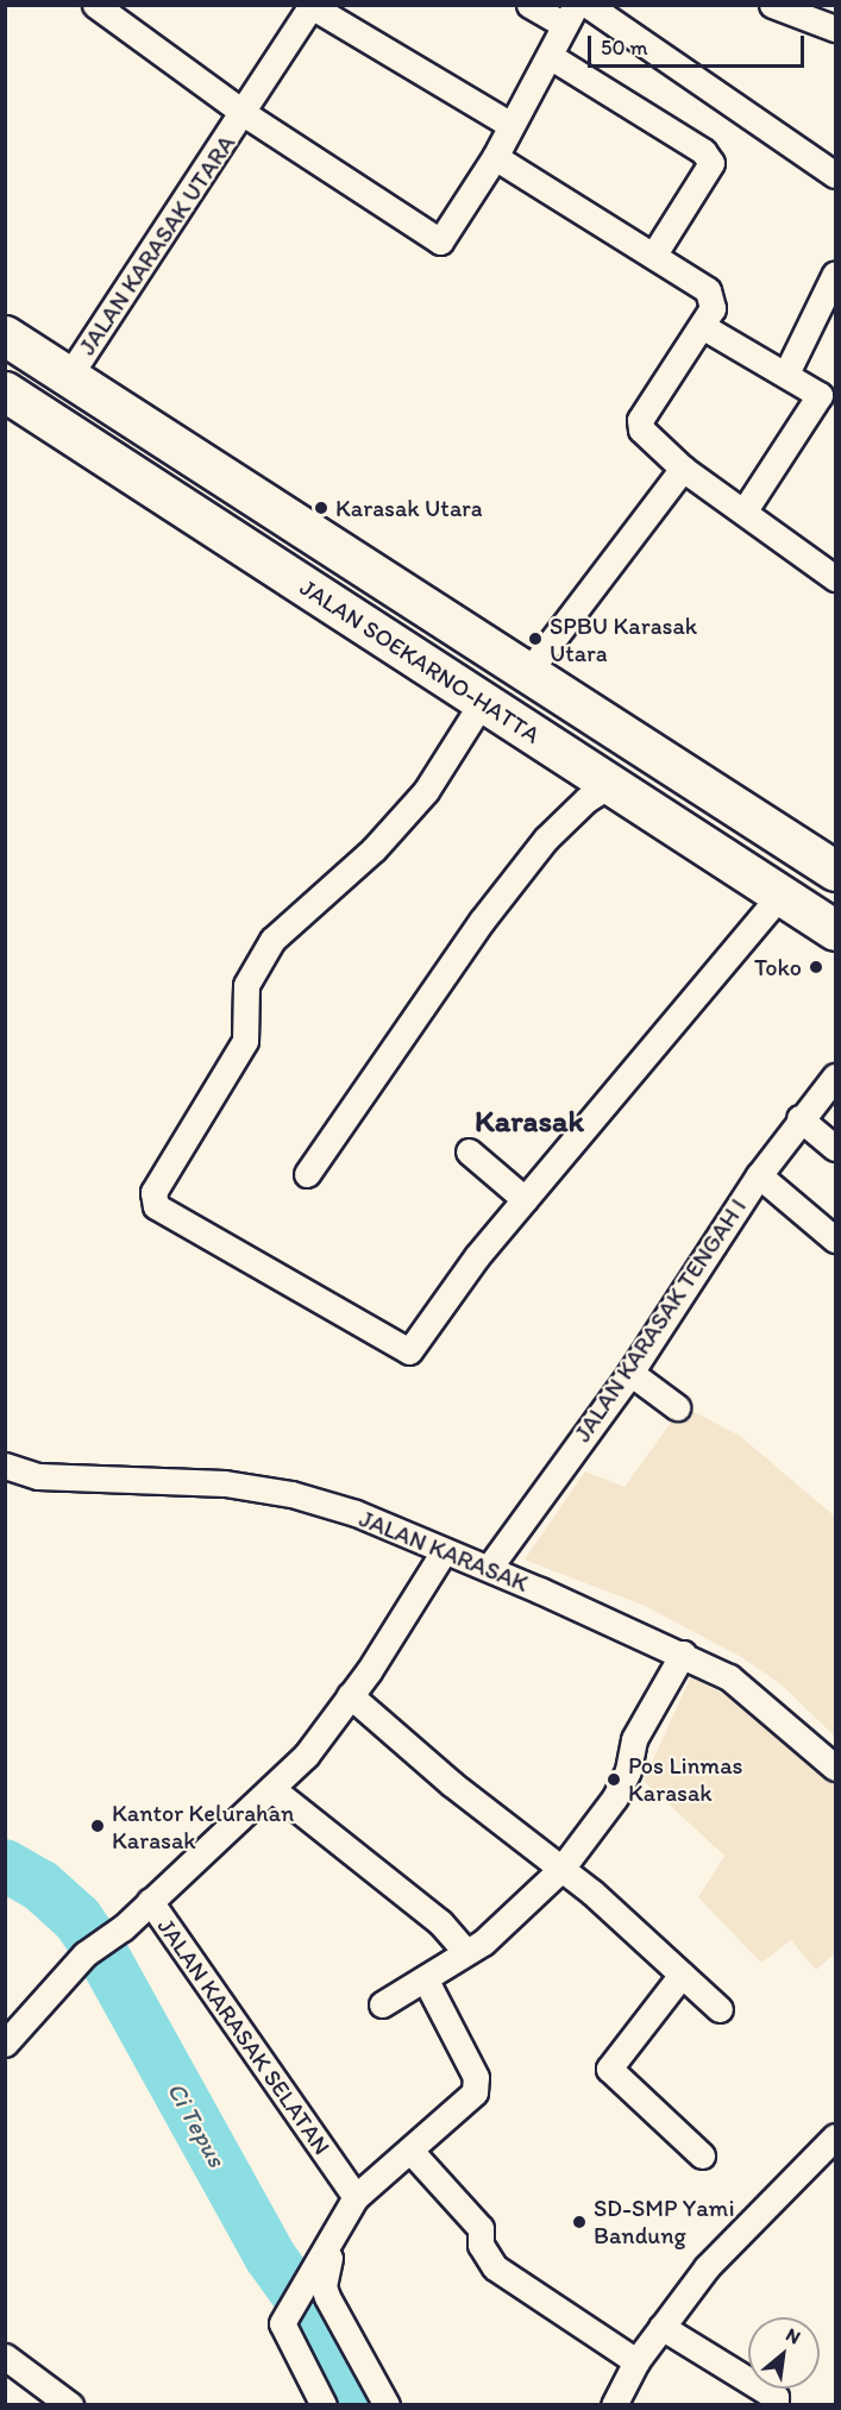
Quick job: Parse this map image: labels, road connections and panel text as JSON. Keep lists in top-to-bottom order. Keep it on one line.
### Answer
{"streets":{"highway":["JALAN SOEKARNO-HATTA"],"street":["JALAN KARASAK UTARA","JALAN KARASAK TENGAH I","JALAN KARASAK","JALAN KARASAK SELATAN"]},"crossings":[["JALAN KARASAK TENGAH I","JALAN KARASAK"],["JALAN KARASAK","JALAN KARASAK SELATAN"]],"districts":["Karasak"],"water":["Ci Tepus"],"places":["Karasak Utara","SPBU Karasak Utara","Toko","Pos Linmas Karasak","Kantor Kelurahan Karasak","SD-SMP Yami Bandung"],"scale_bar":"50 m","north":"top right"}
